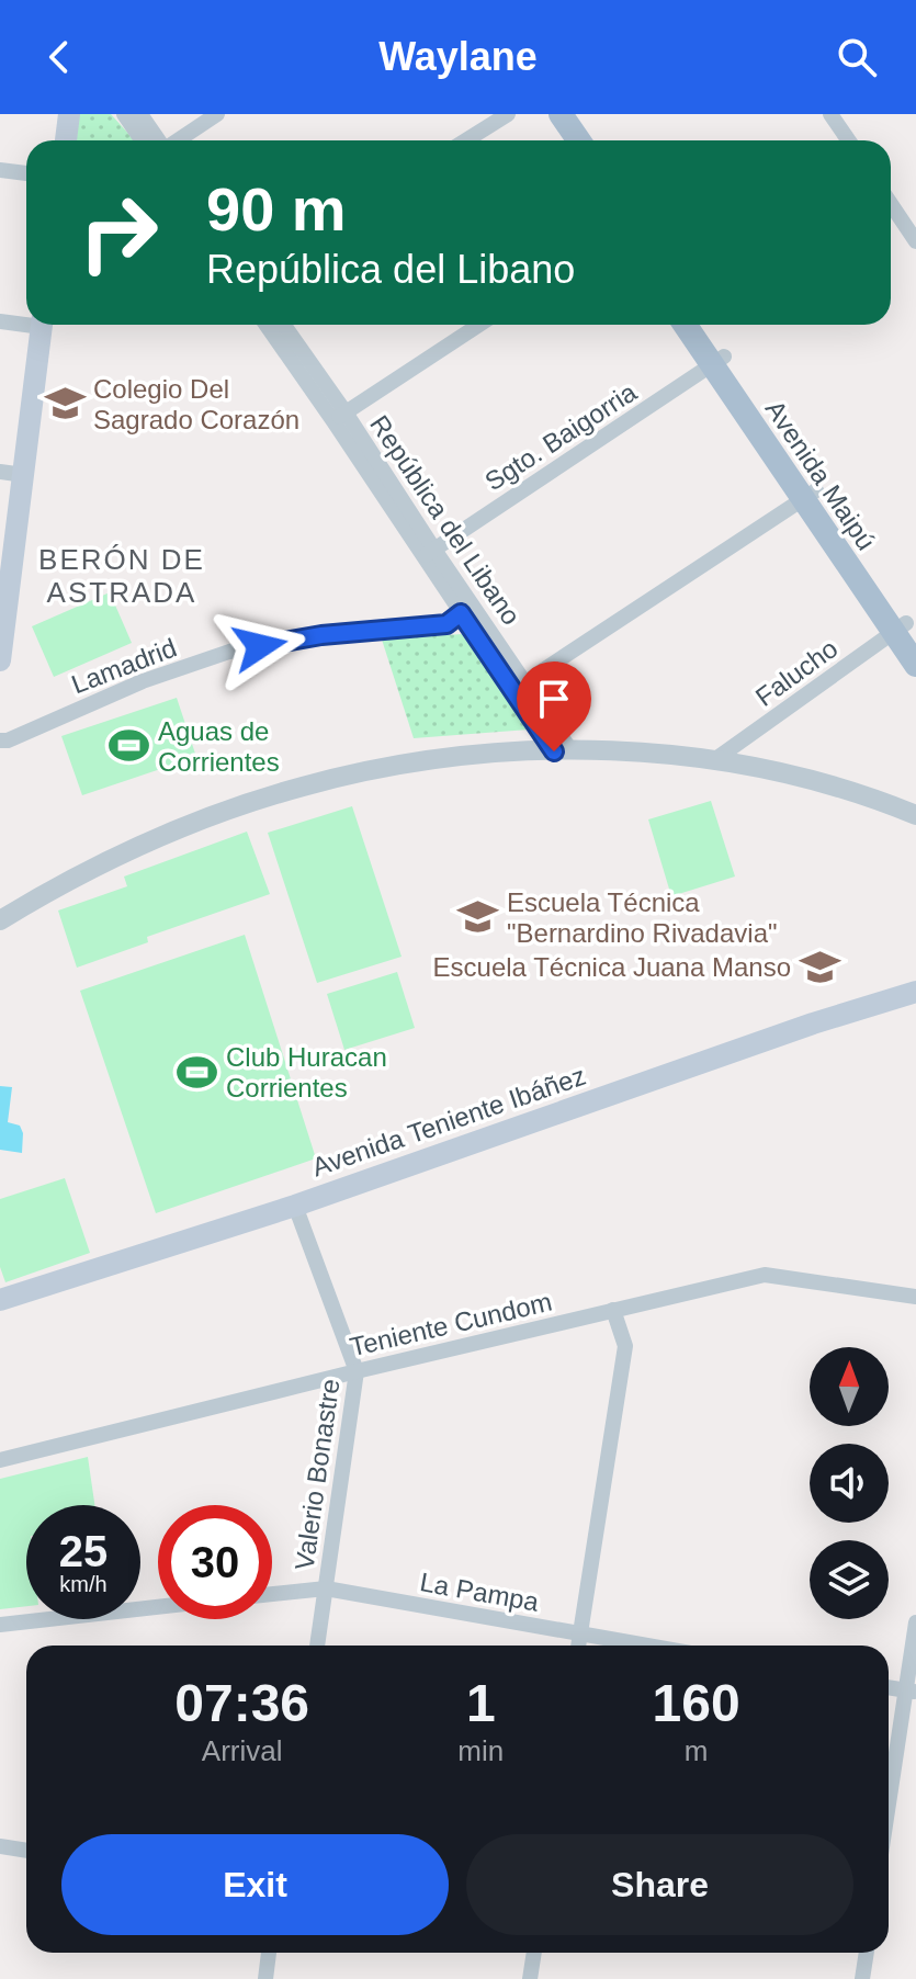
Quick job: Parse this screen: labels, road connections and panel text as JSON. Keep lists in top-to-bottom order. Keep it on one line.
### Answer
{"streets":{"main road":["Avenida Maipú","Avenida Teniente Ibáñez"],"street":["Sgto. Baigorria","República del Libano","Lamadrid","Falucho","Teniente Cundom","Valerio Bonastre","La Pampa"]},"crossings":[["Sgto. Baigorria","Avenida Maipú"],["Sgto. Baigorria","República del Libano"],["Avenida Maipú","Falucho"],["República del Libano","Lamadrid"],["Avenida Teniente Ibáñez","Valerio Bonastre"],["Teniente Cundom","Valerio Bonastre"],["Valerio Bonastre","La Pampa"]],"districts":["BERÓN DE ASTRADA"],"places":{"school or university":["Colegio Del Sagrado Corazón","Escuela Técnica \"Bernardino Rivadavia\"","Escuela Técnica Juana Manso"],"sports":["Aguas de Corrientes","Club Huracan Corrientes"]},"north":"top","page":{"header":"Waylane","turn":["90 m","República del Libano"],"speed":"25 km/h","limit":"30","eta":["07:36","Arrival","1","min","160","m"],"buttons":["Exit","Share"]}}
